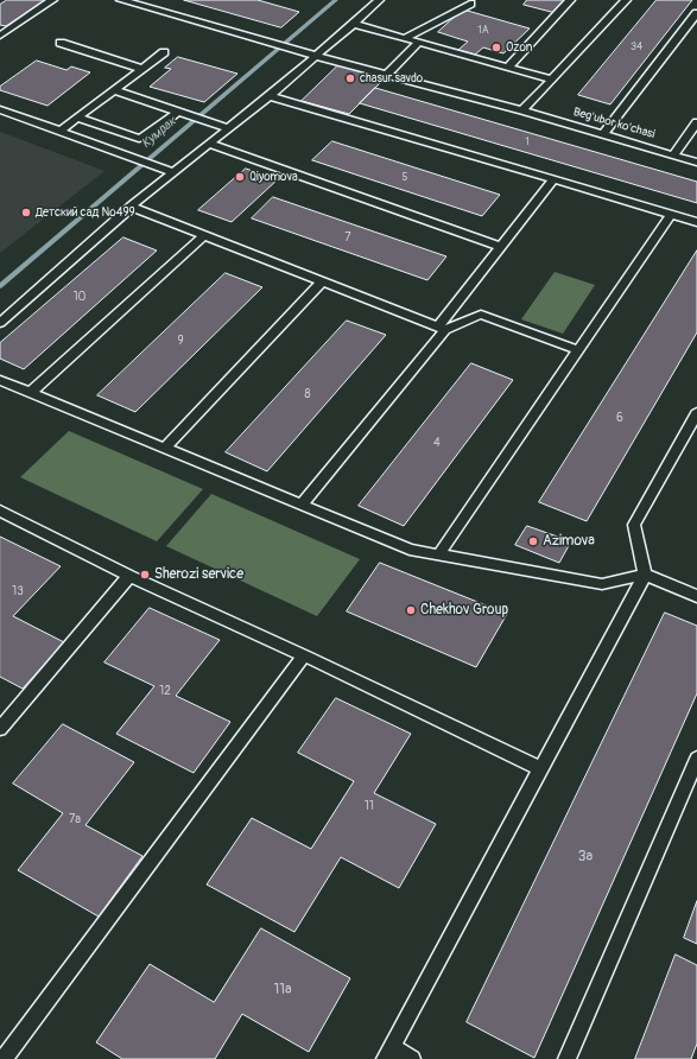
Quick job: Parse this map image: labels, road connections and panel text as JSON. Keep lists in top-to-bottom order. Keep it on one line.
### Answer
{"streets":{"lane":["Beg'ubor ko'chasi"]},"water":["Кумрак"],"places":["Ozon","chasur savdo","Qiyomova","Детский сад №499","Azimova","Sherozi service","Chekhov Group"],"house_numbers":["1А","34","1","5","7","10","9","8","6","4","13","12","11","7а","3а","11а"]}
